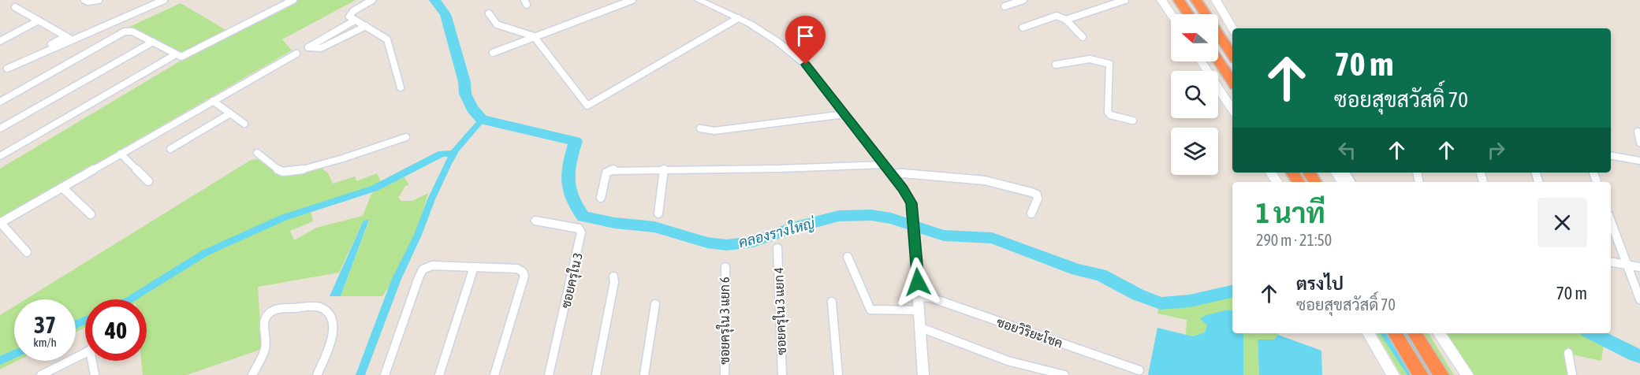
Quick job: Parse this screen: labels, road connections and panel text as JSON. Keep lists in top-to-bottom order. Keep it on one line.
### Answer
{"streets":{"street":["ซอยครุใน 3","ซอยครุใน 3 แยก 4","ซอยครุใน 3 แยก 6","ซอยวิริยะโชค"]},"water":["คลองรางใหญ่"],"north":"left","page":{"turn":["70 m","ซอยสุขสวัสดิ์ 70"],"heading":["1 นาที","290 m · 21:50"],"list":[{"name":"ตรงไป","note":"ซอยสุขสวัสดิ์ 70","value":"70 m"}],"speed":"37 km/h","limit":"40"}}
